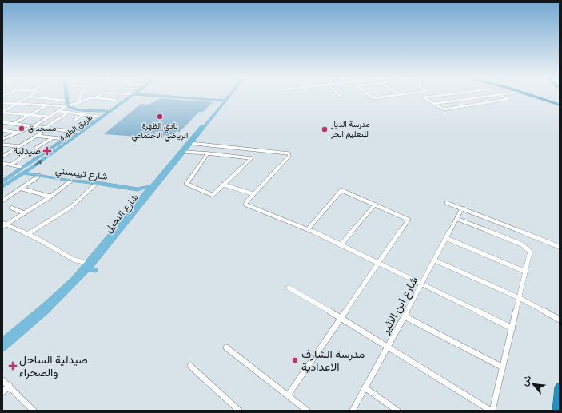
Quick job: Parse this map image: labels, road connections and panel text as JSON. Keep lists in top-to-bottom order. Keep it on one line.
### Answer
{"streets":{"main road":["طريق الظهرة","شارع تيبيستي","شارع النخيل"],"street":["شارع ابن الاثير"]},"crossings":[["طريق الظهرة","شارع تيبيستي"]],"places":{"other":["نادي الظهرة الرياضي الاجتماعي","مسجد ق","مدرسة الديار للتعليم الحر","مدرسة الشارف الاعدادية"],"health":["صيدلية","صيدلية الساحل والصحراء"]},"north":"top left"}
